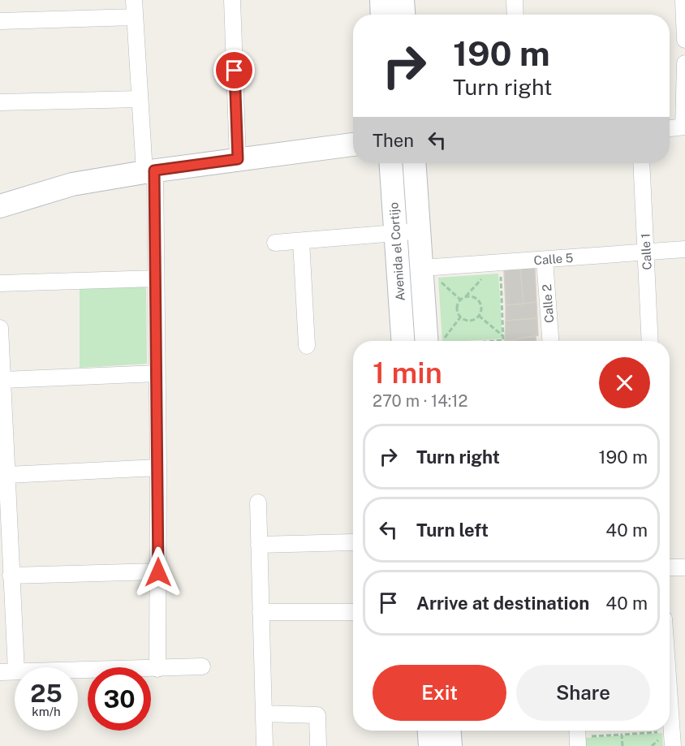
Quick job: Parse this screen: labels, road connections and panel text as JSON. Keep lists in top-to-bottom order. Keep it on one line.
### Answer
{"streets":{"street":["Avenida el Cortijo","Calle 1","Calle 5","Calle 2"]},"crossings":[["Avenida el Cortijo","Calle 5"],["Calle 1","Calle 5"],["Calle 5","Calle 2"]],"page":{"turn":["190 m","Turn right"],"then":"Then","heading":["1 min","270 m · 14:12"],"list":[{"name":"Turn right","value":"190 m"},{"name":"Turn left","value":"40 m"},{"name":"Arrive at destination","value":"40 m"}],"buttons":["Exit","Share"],"speed":"25 km/h","limit":"30"}}
